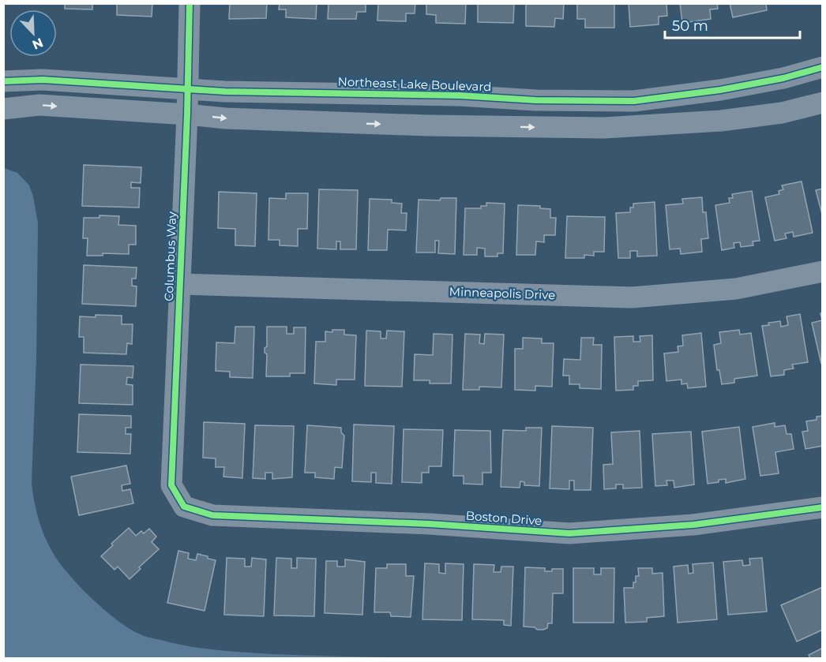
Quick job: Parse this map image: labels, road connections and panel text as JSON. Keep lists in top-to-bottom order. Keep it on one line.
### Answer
{"streets":{"street":["Northeast Lake Boulevard","Columbus Way","Minneapolis Drive","Boston Drive"]},"crossings":[["Northeast Lake Boulevard","Columbus Way"],["Columbus Way","Minneapolis Drive"],["Columbus Way","Boston Drive"]],"scale_bar":"50 m","north":"bottom right"}
